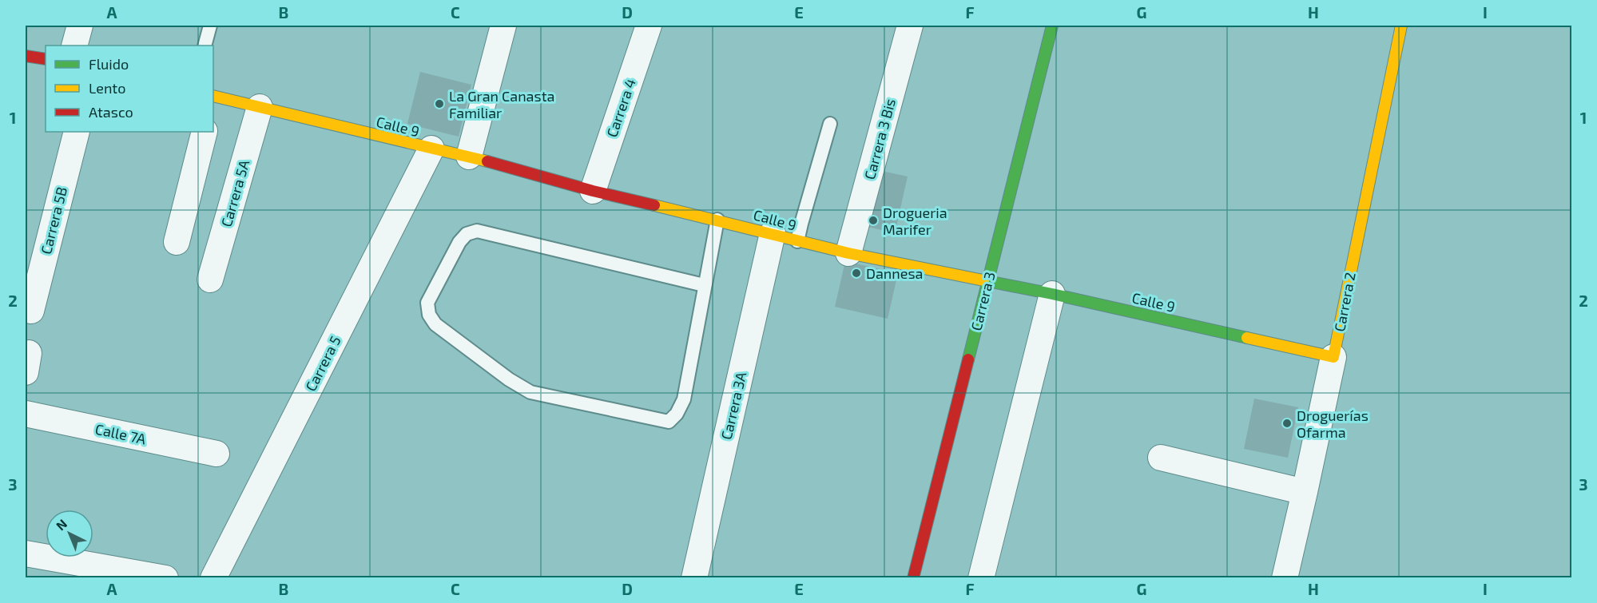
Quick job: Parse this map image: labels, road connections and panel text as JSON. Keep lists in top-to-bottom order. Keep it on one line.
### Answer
{"streets":{"main road":["Calle 9","Carrera 3","Carrera 2"],"street":["Carrera 4","Carrera 3 Bis","Carrera 5A","Carrera 5B","Carrera 5","Carrera 3A","Calle 7A"]},"crossings":[["Carrera 4","Calle 9"],["Calle 9","Carrera 3 Bis"],["Calle 9","Carrera 5A"],["Calle 9","Carrera 3"],["Calle 9","Carrera 2"],["Calle 9","Carrera 5"],["Calle 9","Carrera 3A"]],"places":["La Gran Canasta Familiar","Drogueria Marifer","Dannesa","Droguerías Ofarma"],"legend":["Fluido","Lento","Atasco"],"north":"top left","grid":{"columns":["A","B","C","D","E","F","G","H","I"],"rows":["1","2","3"]}}
